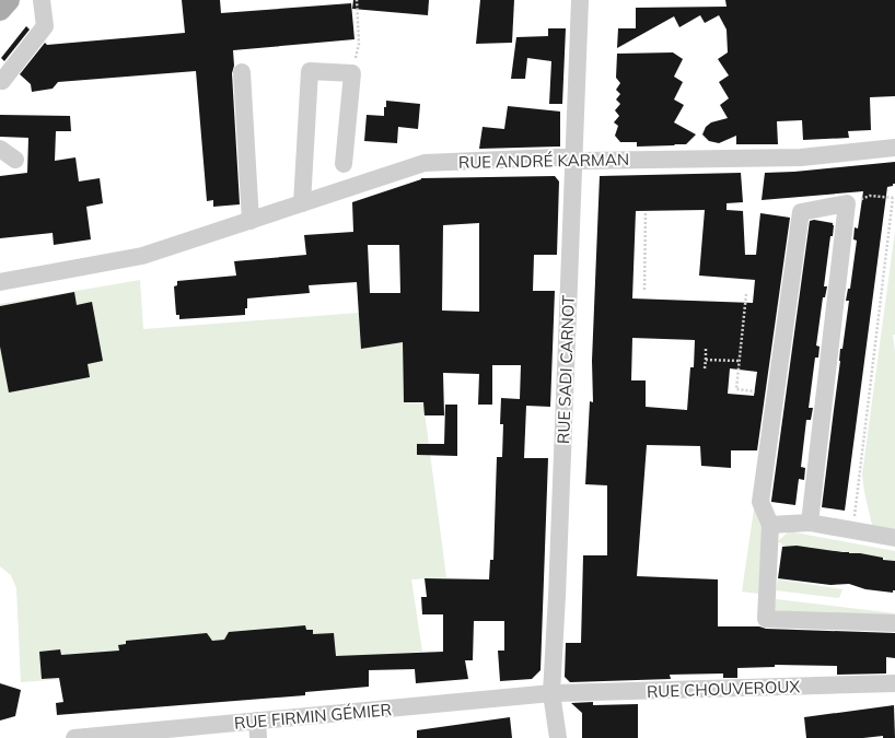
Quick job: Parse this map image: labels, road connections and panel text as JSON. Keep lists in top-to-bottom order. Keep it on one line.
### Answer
{"streets":{"street":["RUE ANDRÉ KARMAN","RUE SADI CARNOT","RUE CHOUVEROUX","RUE FIRMIN GÉMIER"]},"crossings":[["RUE ANDRÉ KARMAN","RUE SADI CARNOT"],["RUE SADI CARNOT","RUE CHOUVEROUX"],["RUE SADI CARNOT","RUE FIRMIN GÉMIER"],["RUE CHOUVEROUX","RUE FIRMIN GÉMIER"]]}
